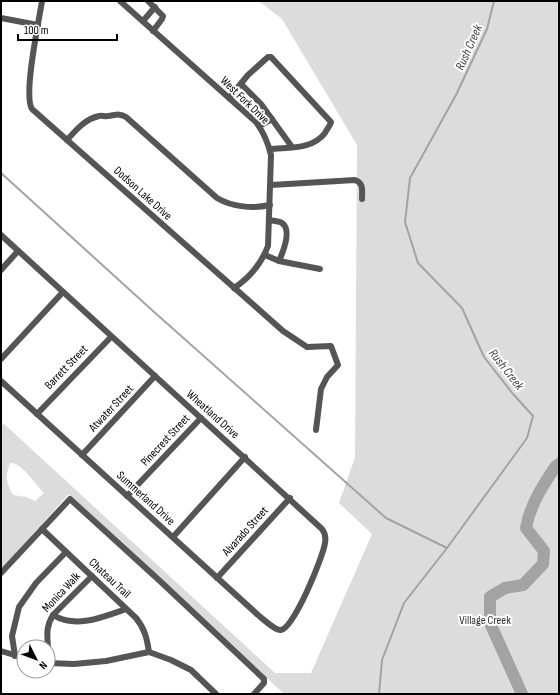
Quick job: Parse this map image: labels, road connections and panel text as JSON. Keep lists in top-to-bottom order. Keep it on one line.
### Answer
{"streets":{"street":["West Fork Drive","Dodson Lake Drive","Barrett Street","Atwater Street","Wheatland Drive","Pinecrest Street","Summerland Drive","Alvarado Street","Chateau Trail","Monica Walk"]},"crossings":[["West Fork Drive","Dodson Lake Drive"],["Barrett Street","Wheatland Drive"],["Barrett Street","Summerland Drive"],["Atwater Street","Wheatland Drive"],["Atwater Street","Summerland Drive"],["Wheatland Drive","Pinecrest Street"],["Wheatland Drive","Summerland Drive"],["Wheatland Drive","Alvarado Street"],["Pinecrest Street","Summerland Drive"],["Summerland Drive","Alvarado Street"],["Chateau Trail","Monica Walk"]],"water":["Rush Creek"],"parks":["Village Creek"],"scale_bar":"100 m","north":"bottom right"}
